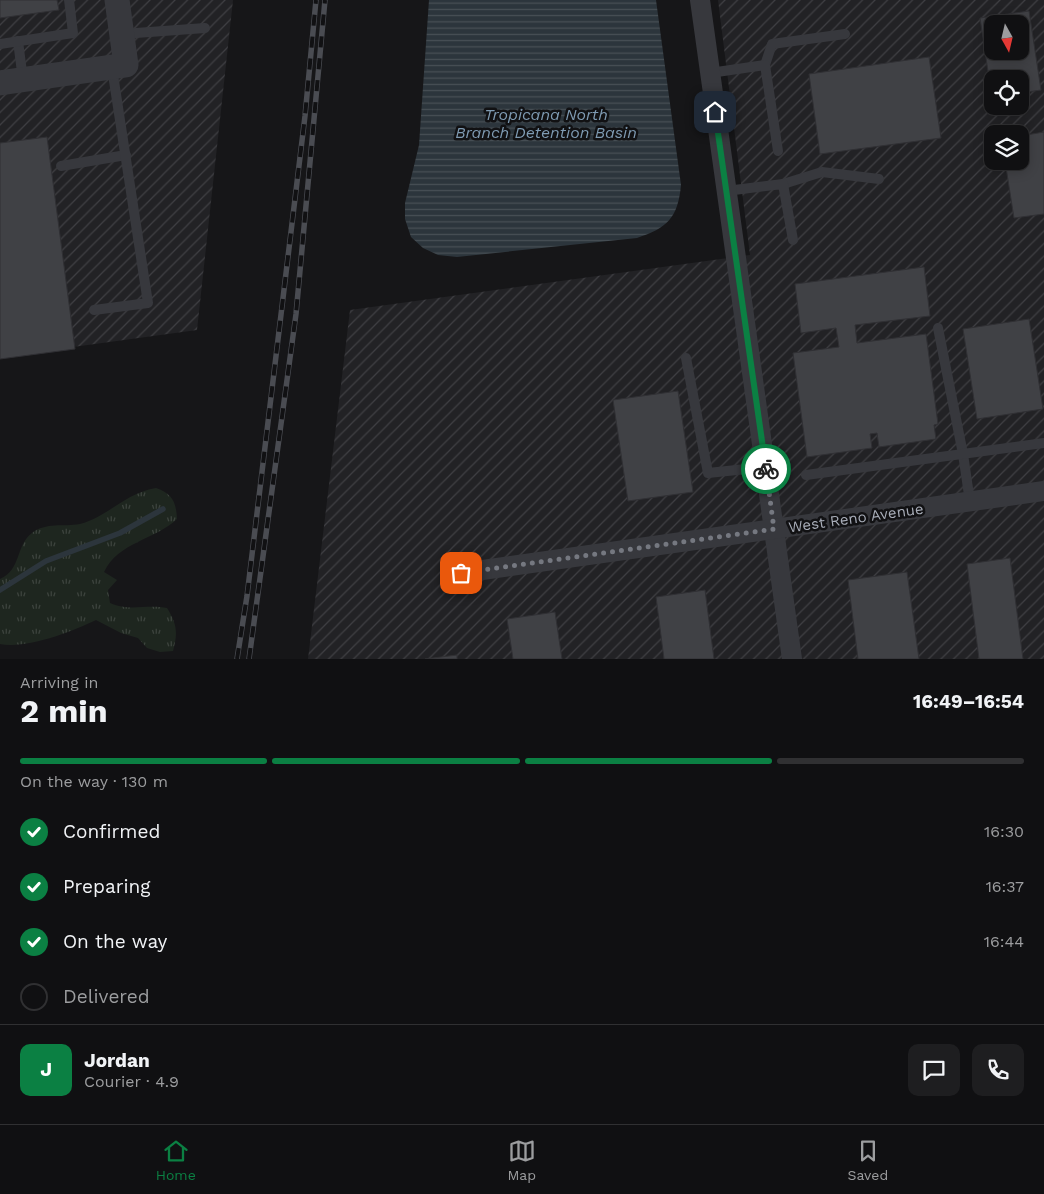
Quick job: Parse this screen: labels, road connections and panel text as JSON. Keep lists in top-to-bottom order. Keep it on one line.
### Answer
{"streets":{"street":["West Reno Avenue"]},"water":["Tropicana North Branch Detention Basin"],"north":"bottom","page":{"heading":["2 min","Arriving in","16:49–16:54"],"panel":["Jordan","Courier · 4.9"],"bar":"On the way · 130 m","list":[["Confirmed","16:30"],["Preparing","16:37"],["On the way","16:44"],"Delivered"],"round":"J","tabs":["Home","Map","Saved"]}}
